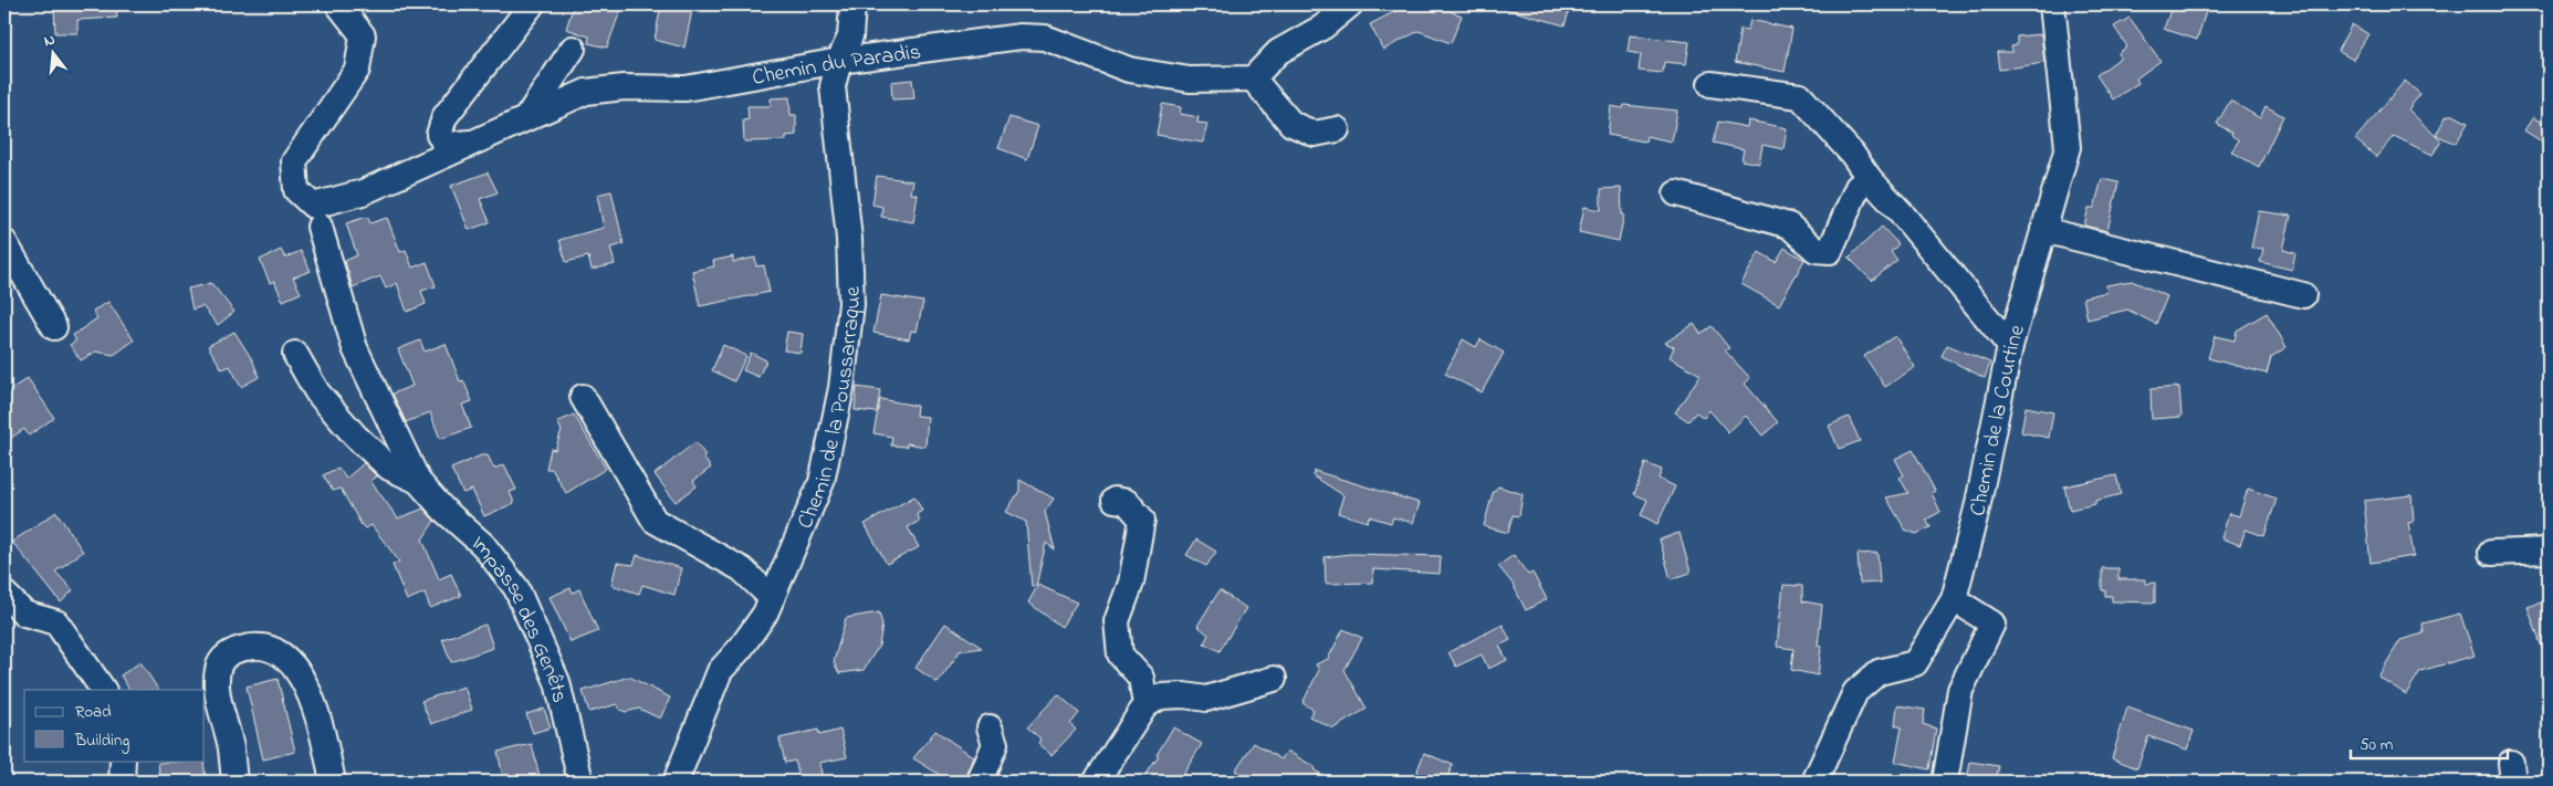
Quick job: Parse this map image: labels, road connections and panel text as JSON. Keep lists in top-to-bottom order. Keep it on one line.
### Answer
{"streets":{"street":["Chemin du Paradis","Chemin de la Poussarraque","Chemin de la Courtine","Impasse des Genêts"]},"crossings":[["Chemin du Paradis","Chemin de la Poussarraque"],["Chemin du Paradis","Impasse des Genêts"]],"legend":["Road","Building"],"scale_bar":"50 m","north":"top"}
